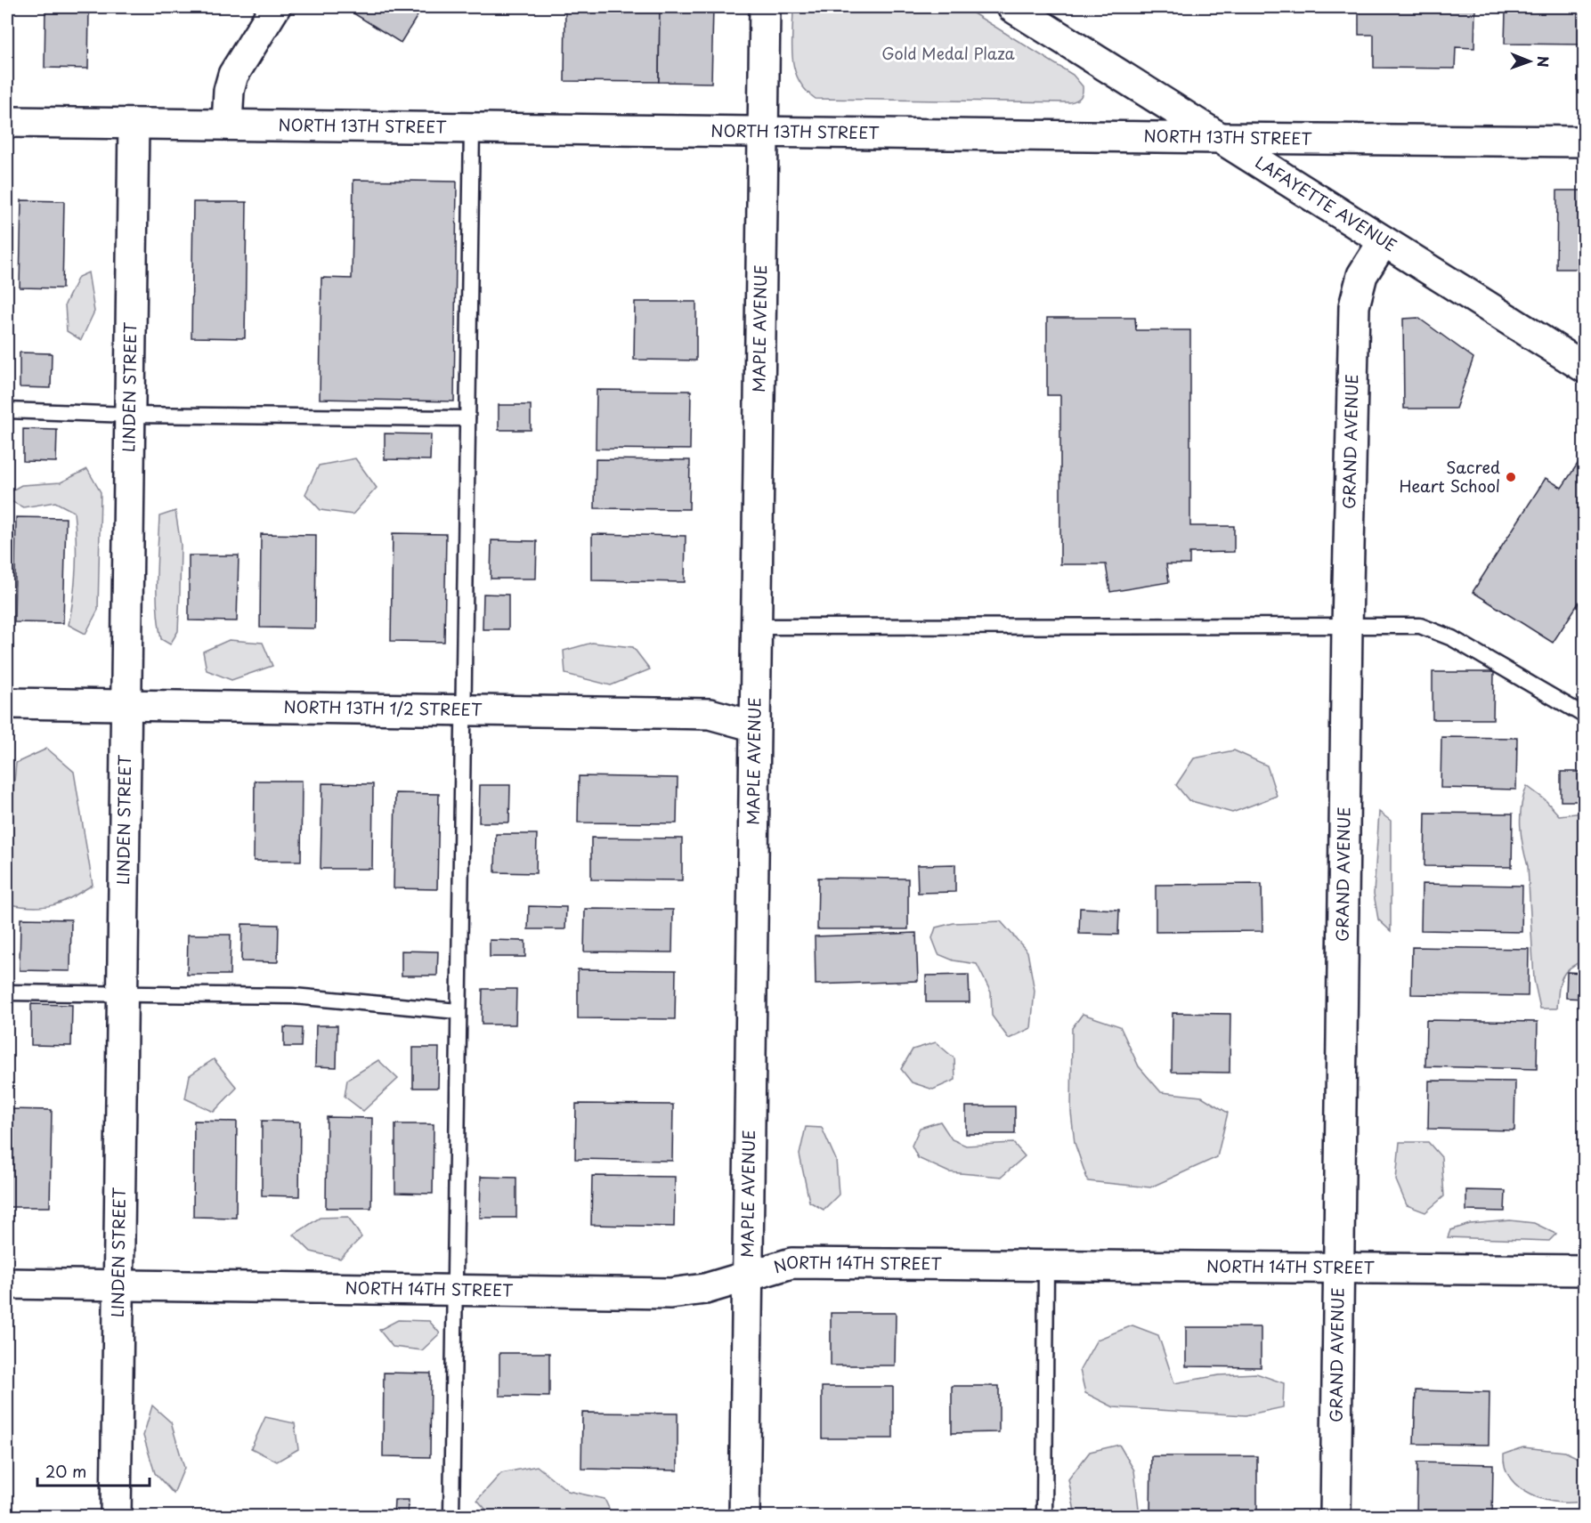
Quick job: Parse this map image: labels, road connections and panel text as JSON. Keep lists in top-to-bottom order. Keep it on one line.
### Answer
{"streets":{"street":["NORTH 13TH STREET","LAFAYETTE AVENUE","MAPLE AVENUE","LINDEN STREET","GRAND AVENUE","NORTH 13TH 1/2 STREET","NORTH 14TH STREET"]},"crossings":[["NORTH 13TH STREET","LAFAYETTE AVENUE"],["NORTH 13TH STREET","MAPLE AVENUE"],["NORTH 13TH STREET","LINDEN STREET"],["LAFAYETTE AVENUE","GRAND AVENUE"],["MAPLE AVENUE","NORTH 13TH 1/2 STREET"],["MAPLE AVENUE","NORTH 14TH STREET"],["LINDEN STREET","NORTH 13TH 1/2 STREET"],["LINDEN STREET","NORTH 14TH STREET"],["GRAND AVENUE","NORTH 14TH STREET"]],"parks":["Gold Medal Plaza"],"places":["Sacred Heart School"],"scale_bar":"20 m","north":"right"}
